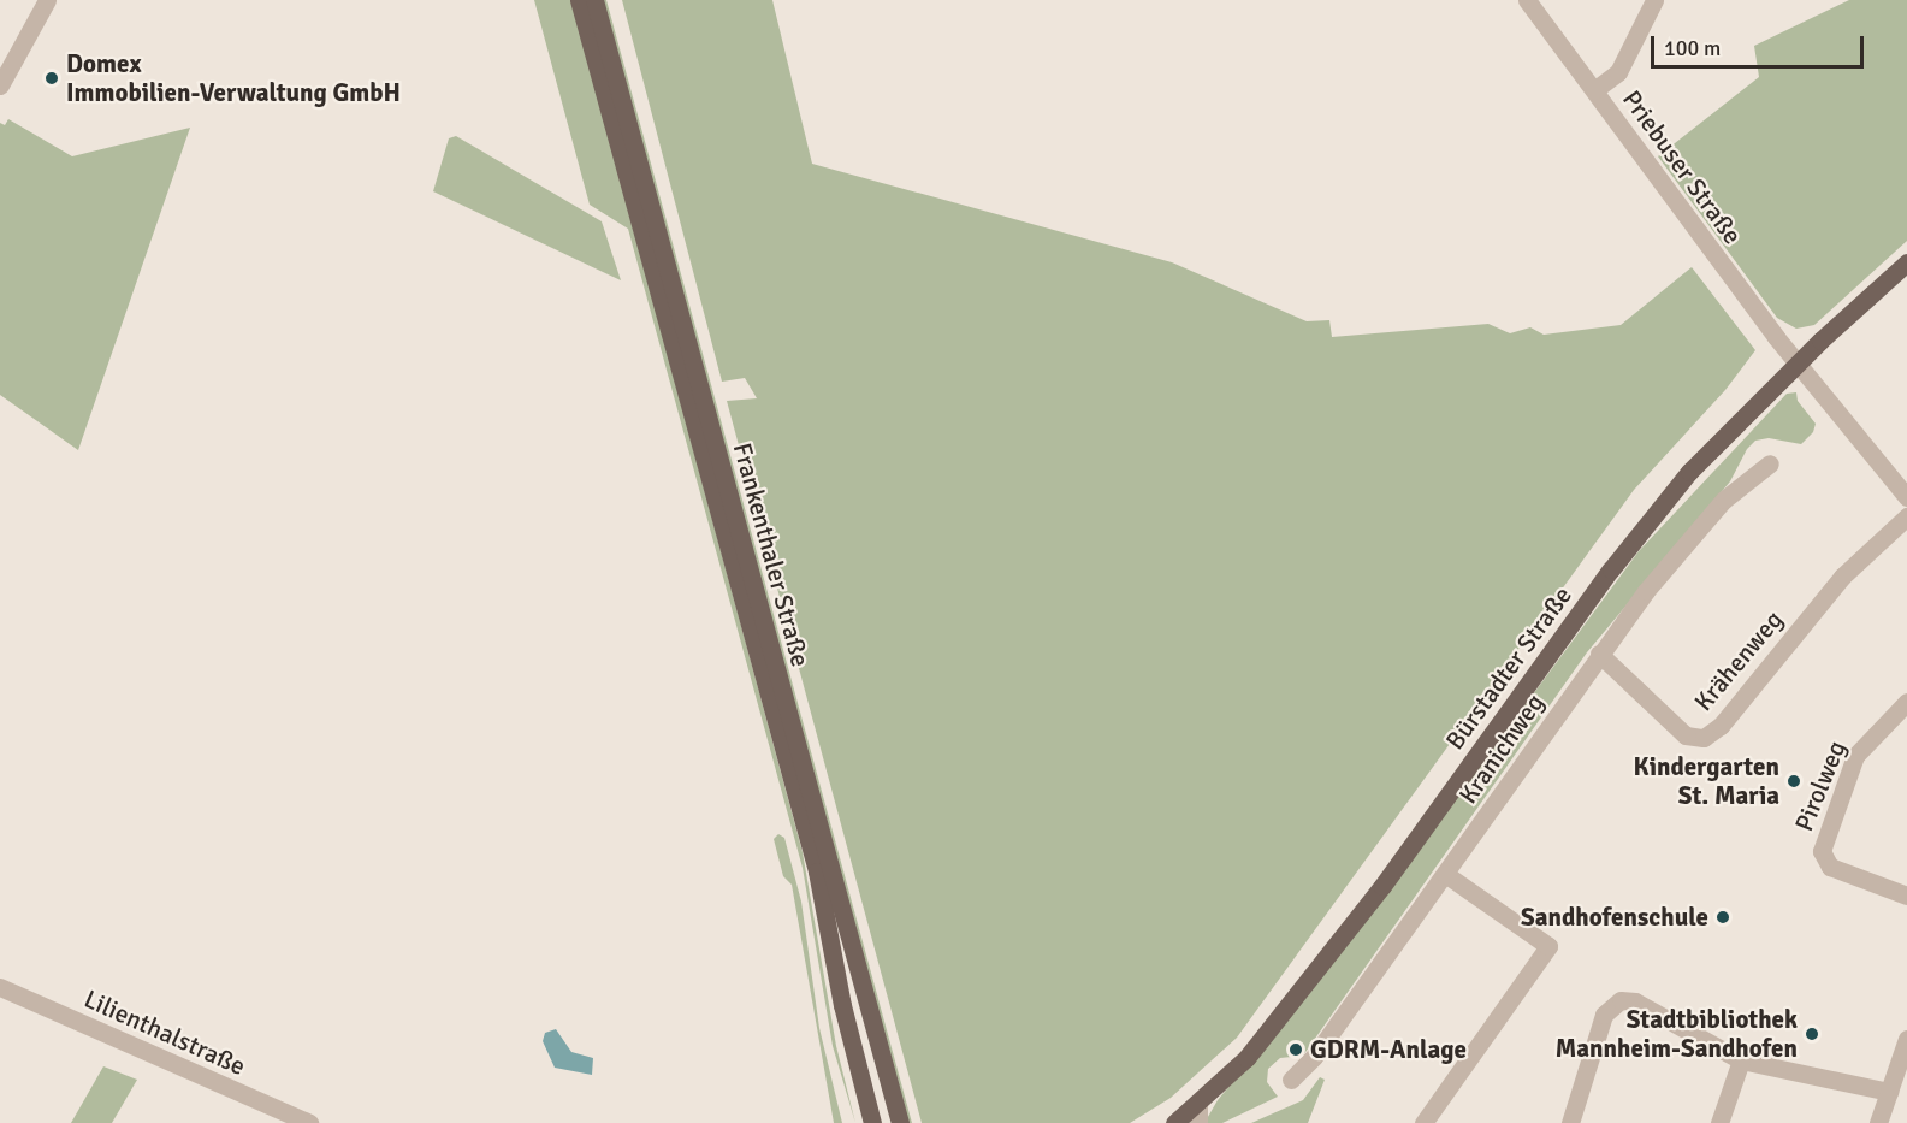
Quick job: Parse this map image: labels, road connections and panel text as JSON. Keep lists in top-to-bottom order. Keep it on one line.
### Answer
{"streets":{"main road":["Frankenthaler Straße","Bürstadter Straße"],"street":["Priebuser Straße","Krähenweg","Kranichweg","Pirolweg","Lilienthalstraße"]},"crossings":[["Priebuser Straße","Bürstadter Straße"],["Krähenweg","Kranichweg"]],"places":["Domex Immobilien-Verwaltung GmbH","Kindergarten St. Maria","Sandhofenschule","Stadtbibliothek Mannheim-Sandhofen","GDRM-Anlage"],"scale_bar":"100 m"}
